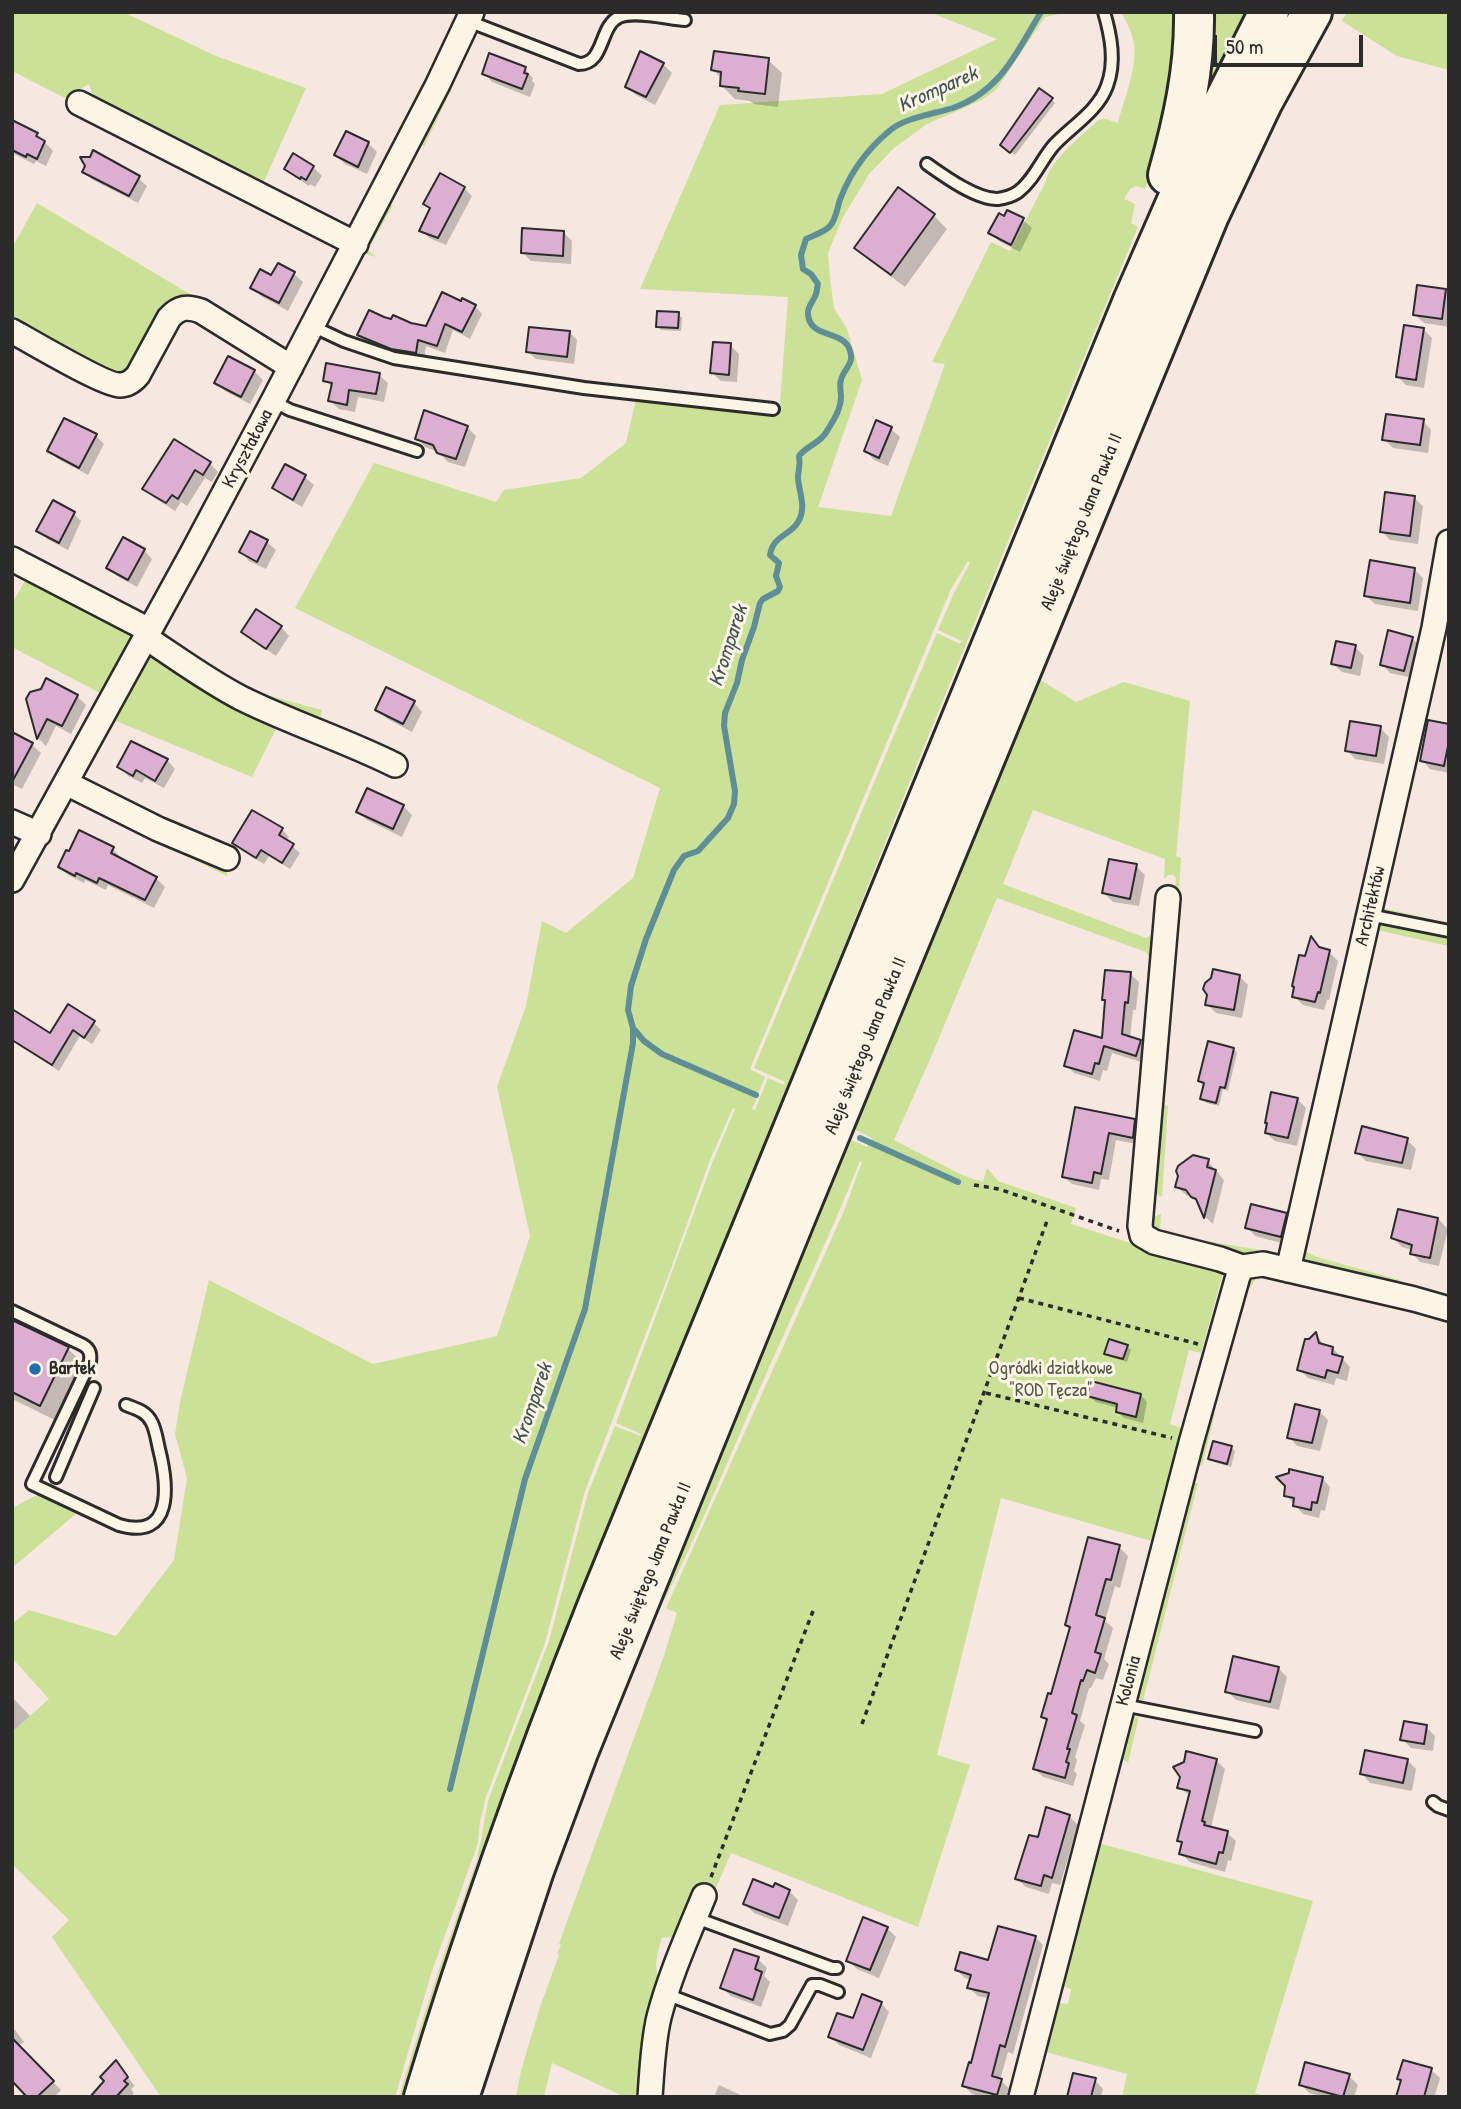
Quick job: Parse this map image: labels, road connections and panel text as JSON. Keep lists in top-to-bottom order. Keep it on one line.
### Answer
{"streets":{"highway":["Aleje świętego Jana Pawła II"],"street":["Kryształowa","Architektów","Kolonia"]},"water":["Kromparek"],"parks":["Ogródki działkowe \"ROD Tęcza\""],"places":["Bartek"],"scale_bar":"50 m"}
